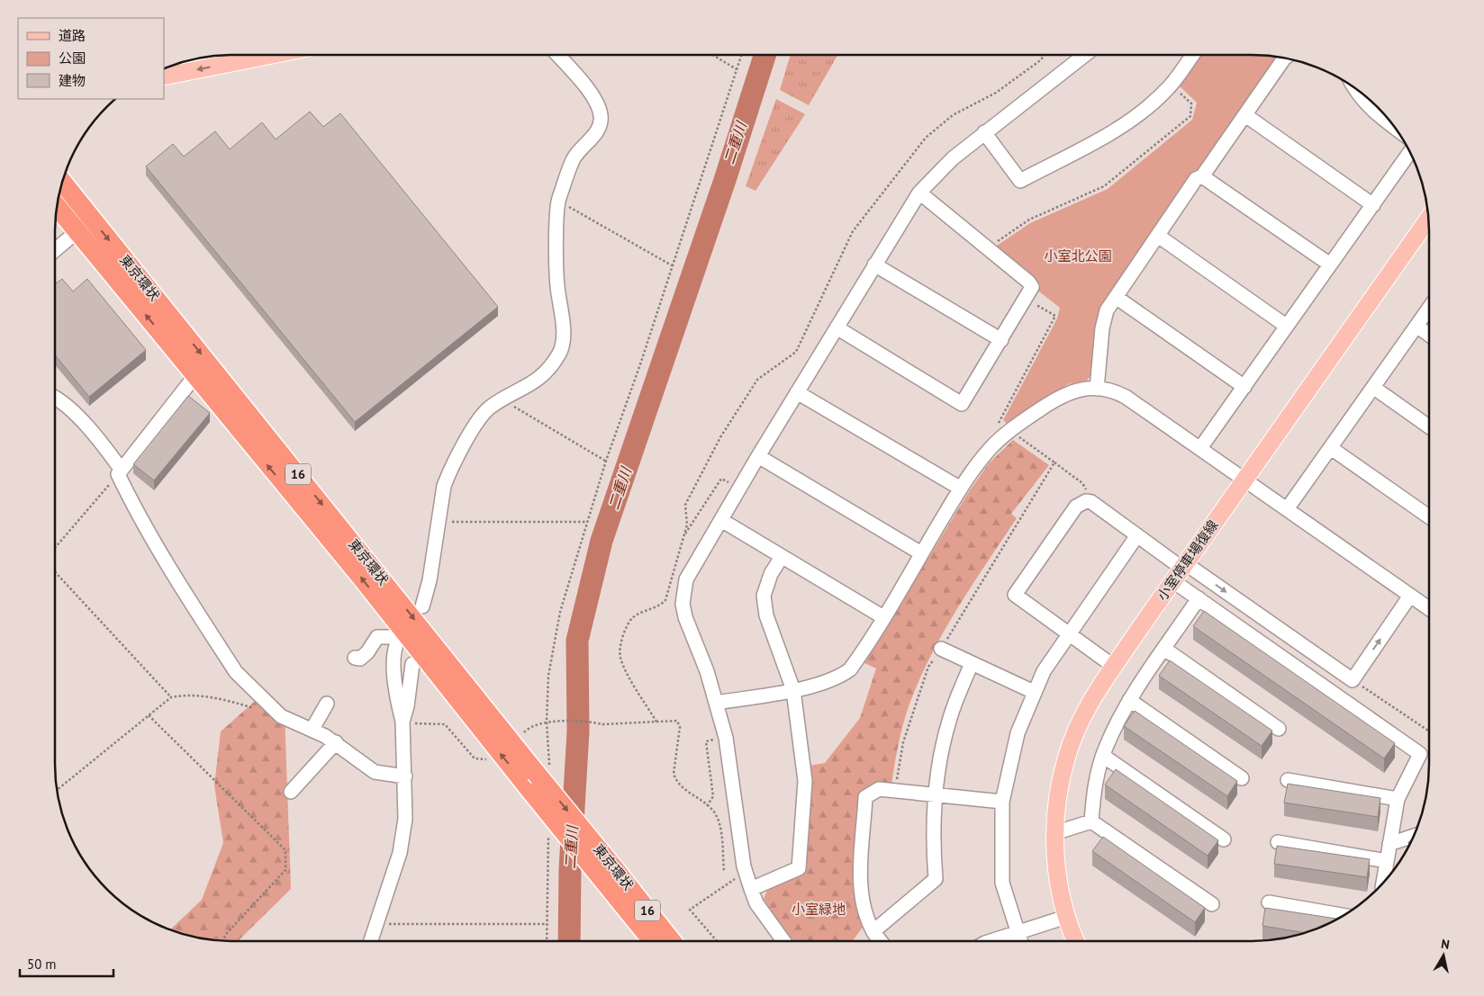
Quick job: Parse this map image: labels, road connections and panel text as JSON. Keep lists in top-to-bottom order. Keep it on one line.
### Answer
{"streets":{"highway":["東京環状","16"],"main road":["小室停車場復線"]},"water":["二重川"],"parks":["小室北公園","小室緑地"],"legend":["道路","公園","建物"],"scale_bar":"50 m","north":"top"}
